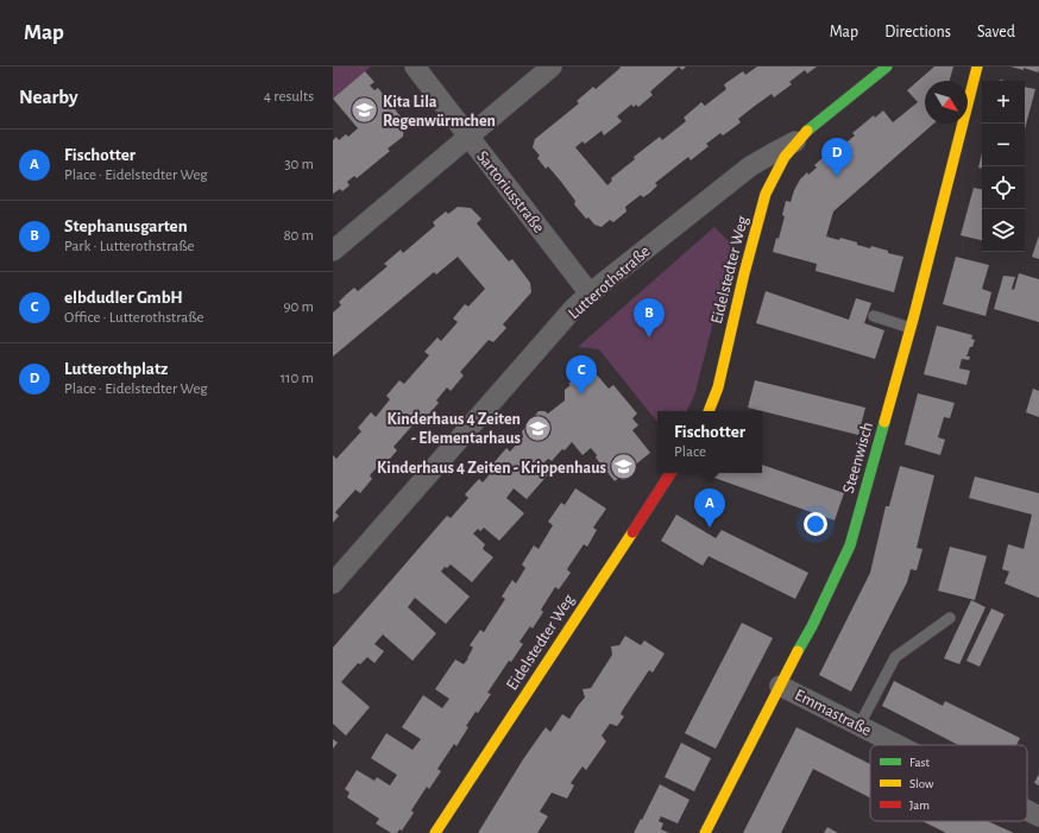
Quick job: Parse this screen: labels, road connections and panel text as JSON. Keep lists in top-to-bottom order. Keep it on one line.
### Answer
{"streets":{"street":["Sartoriusstraße","Eidelstedter Weg","Lutterothstraße","Steenwisch","Emmastraße"]},"crossings":[["Sartoriusstraße","Lutterothstraße"],["Eidelstedter Weg","Lutterothstraße"],["Steenwisch","Emmastraße"]],"places":{"school or university":["Kita Lila Regenwürmchen","Kinderhaus 4 Zeiten - Elementarhaus","Kinderhaus 4 Zeiten - Krippenhaus"]},"legend":["Fast","Slow","Jam"],"north":"bottom right","page":{"header":"Map","nav":["Map","Directions","Saved"],"heading":["Nearby","4 results"],"map_buttons":["+","−"],"list":[{"mark":"A","name":"Fischotter","note":"Place · Eidelstedter Weg","value":"30 m"},{"mark":"B","name":"Stephanusgarten","note":"Park · Lutterothstraße","value":"80 m"},{"mark":"C","name":"elbdudler GmbH","note":"Office · Lutterothstraße","value":"90 m"},{"mark":"D","name":"Lutterothplatz","note":"Place · Eidelstedter Weg","value":"110 m"}],"pins":["D","B","C","A"],"popup":["Fischotter","Place"]}}
